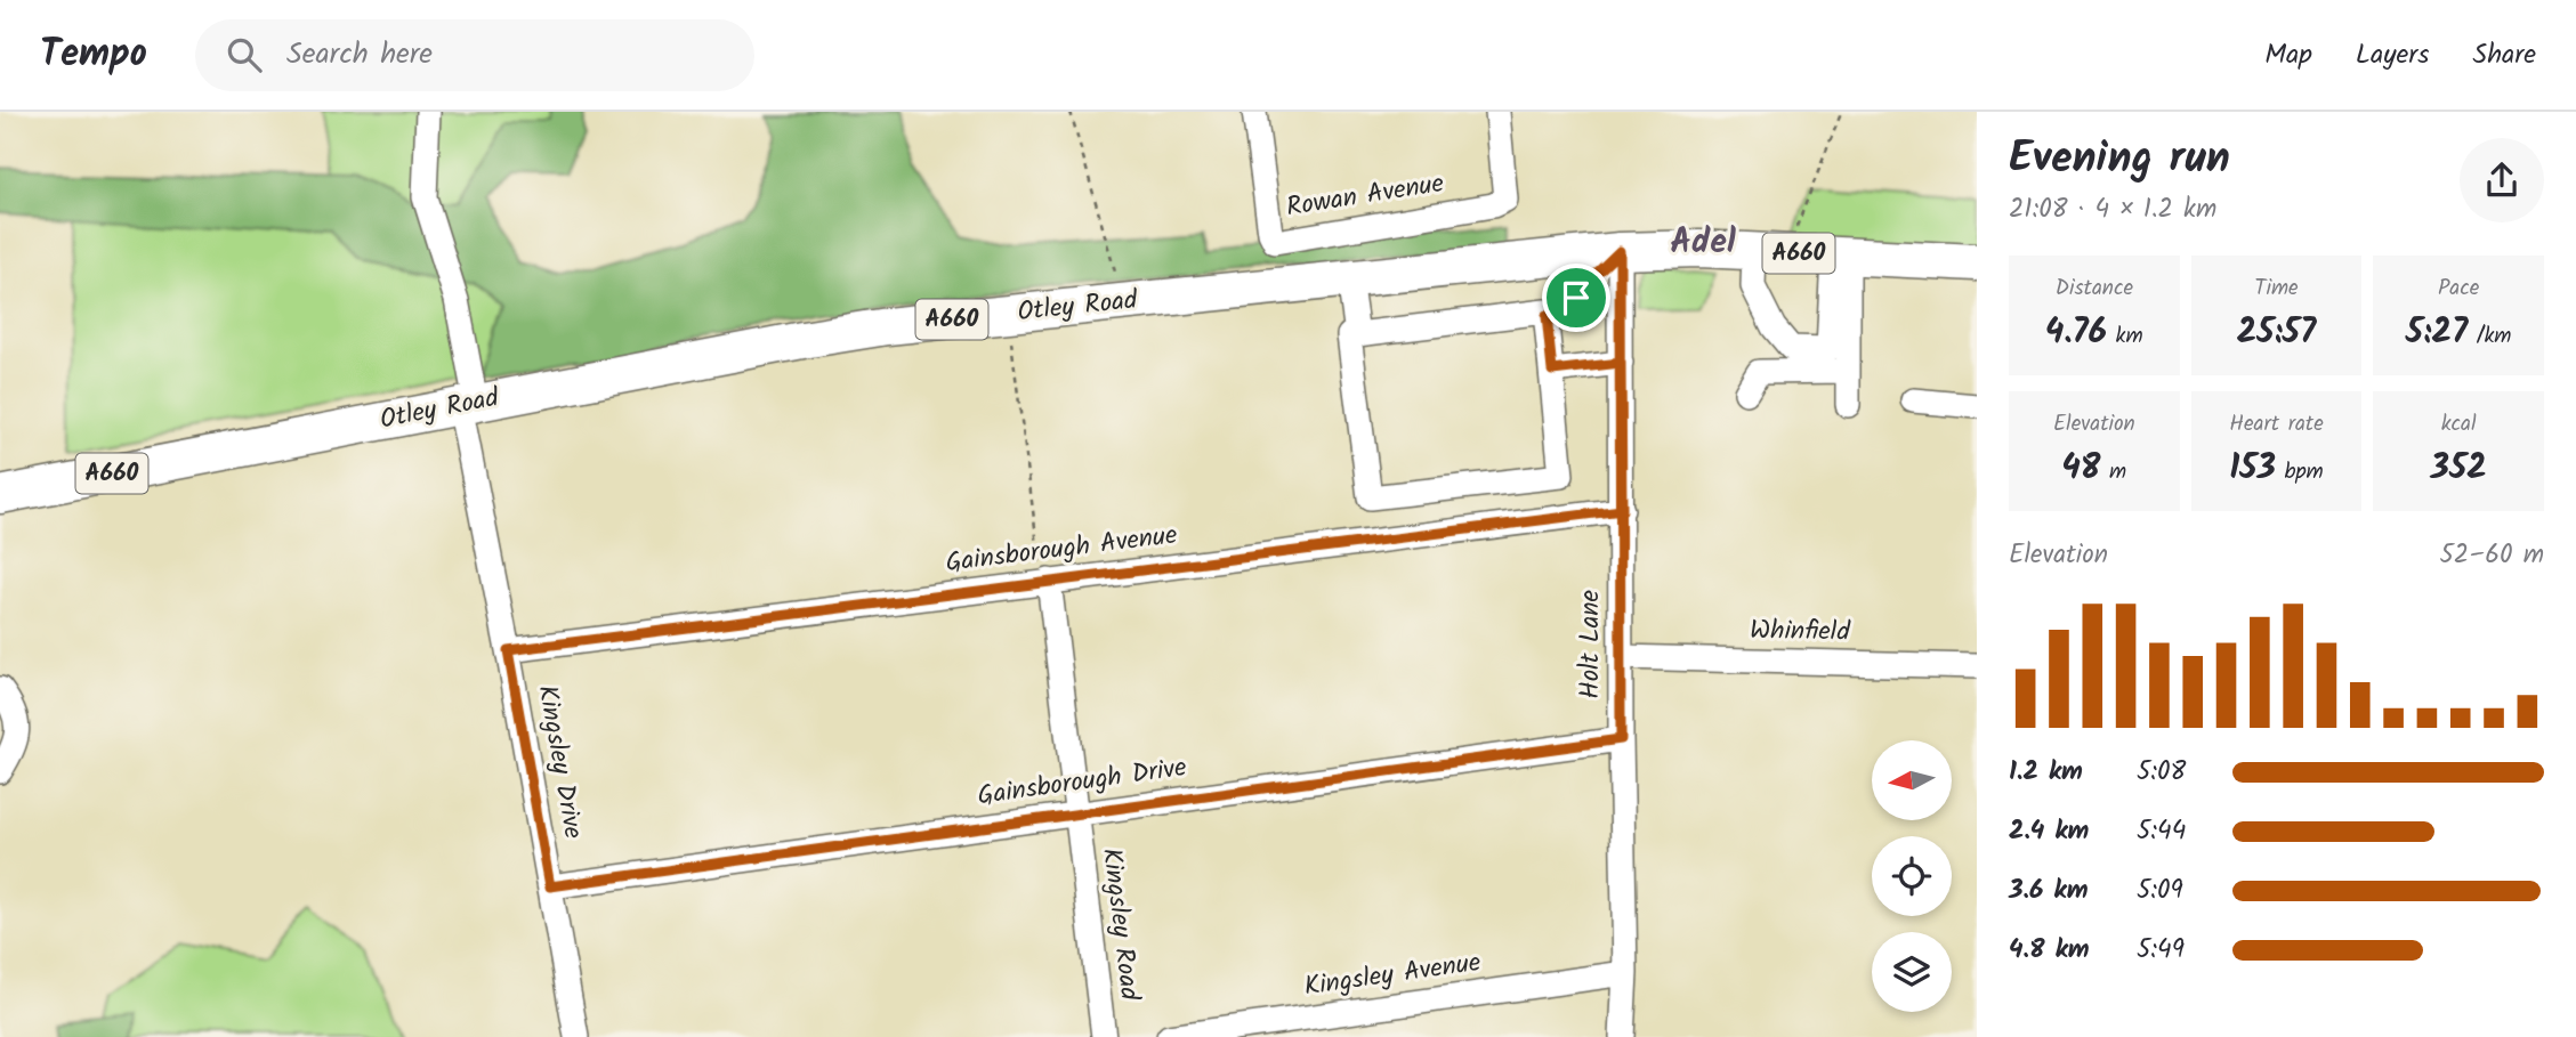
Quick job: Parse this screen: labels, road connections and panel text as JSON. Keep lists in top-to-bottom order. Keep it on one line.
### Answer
{"streets":{"highway":["A660","Otley Road"],"street":["Rowan Avenue","Gainsborough Avenue","Whinfield","Holt Lane","Kingsley Drive","Gainsborough Drive","Kingsley Road","Kingsley Avenue"]},"crossings":[["Otley Road","Holt Lane"],["Otley Road","Kingsley Drive"],["Gainsborough Avenue","Holt Lane"],["Gainsborough Avenue","Kingsley Drive"],["Gainsborough Avenue","Kingsley Road"],["Whinfield","Holt Lane"],["Holt Lane","Gainsborough Drive"],["Holt Lane","Kingsley Avenue"],["Kingsley Drive","Gainsborough Drive"],["Gainsborough Drive","Kingsley Road"]],"districts":["Adel"],"north":"left","page":{"header":"Tempo","search":"Search here","nav":["Map","Layers","Share"],"heading":["Evening run","21:08 · 4 × 1.2 km"],"stats":[["Distance","4.76 km"],["Time","25:57"],["Pace","5:27 /km"],["Elevation","48 m"],["Heart rate","153 bpm"],["kcal","352"]],"chart":["Elevation","52–60 m"],"list":[{"name":"1.2 km","note":"5:08"},{"name":"2.4 km","note":"5:44"},{"name":"3.6 km","note":"5:09"},{"name":"4.8 km","note":"5:49"}]}}
